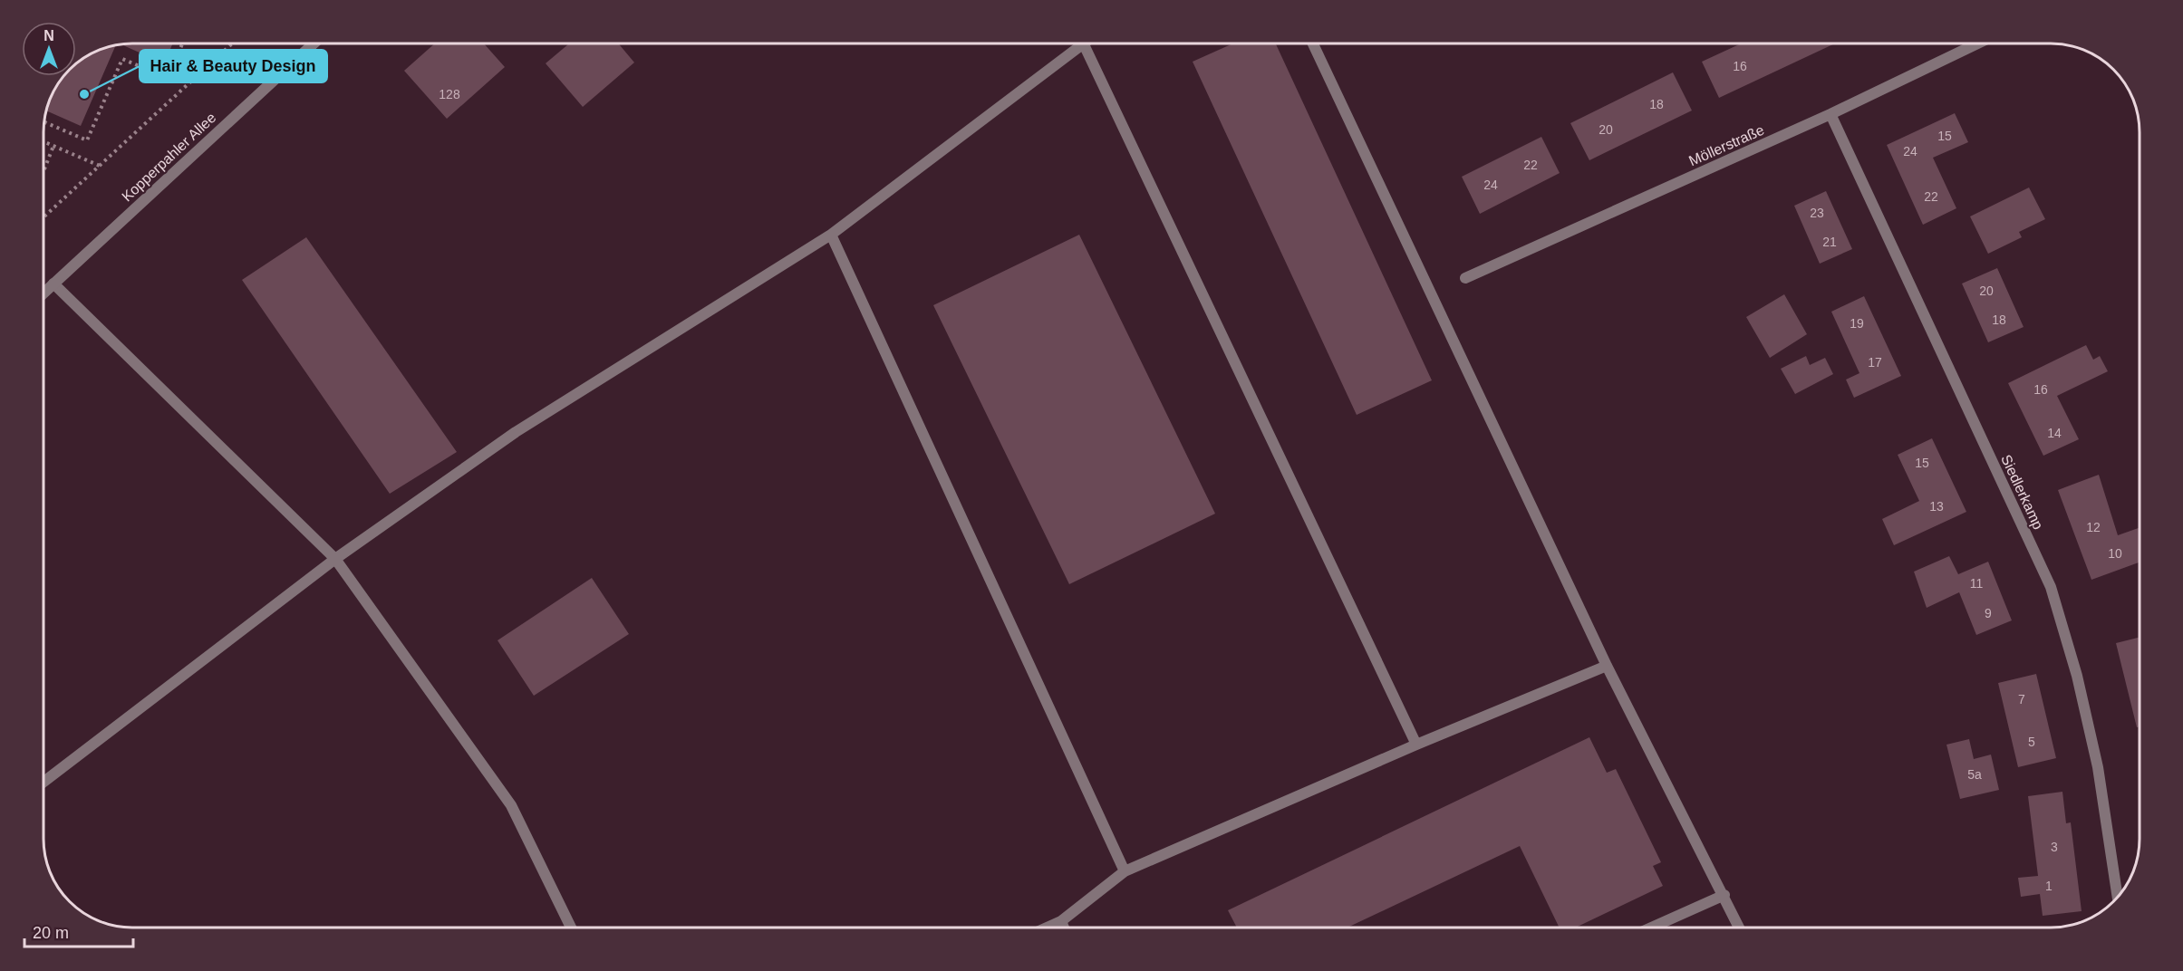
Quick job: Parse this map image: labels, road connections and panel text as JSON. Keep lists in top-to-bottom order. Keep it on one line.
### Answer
{"streets":{"street":["Möllerstraße","Kopperpahler Allee","Siedlerkamp"]},"crossings":[["Möllerstraße","Siedlerkamp"]],"places":["Hair & Beauty Design"],"house_numbers":["16","128","18","20","15","24","22","24","22","23","21","20","18","19","17","16","14","15","13","12","10","11","9","7","5","5a","3","1"],"scale_bar":"20 m","north":"top"}
